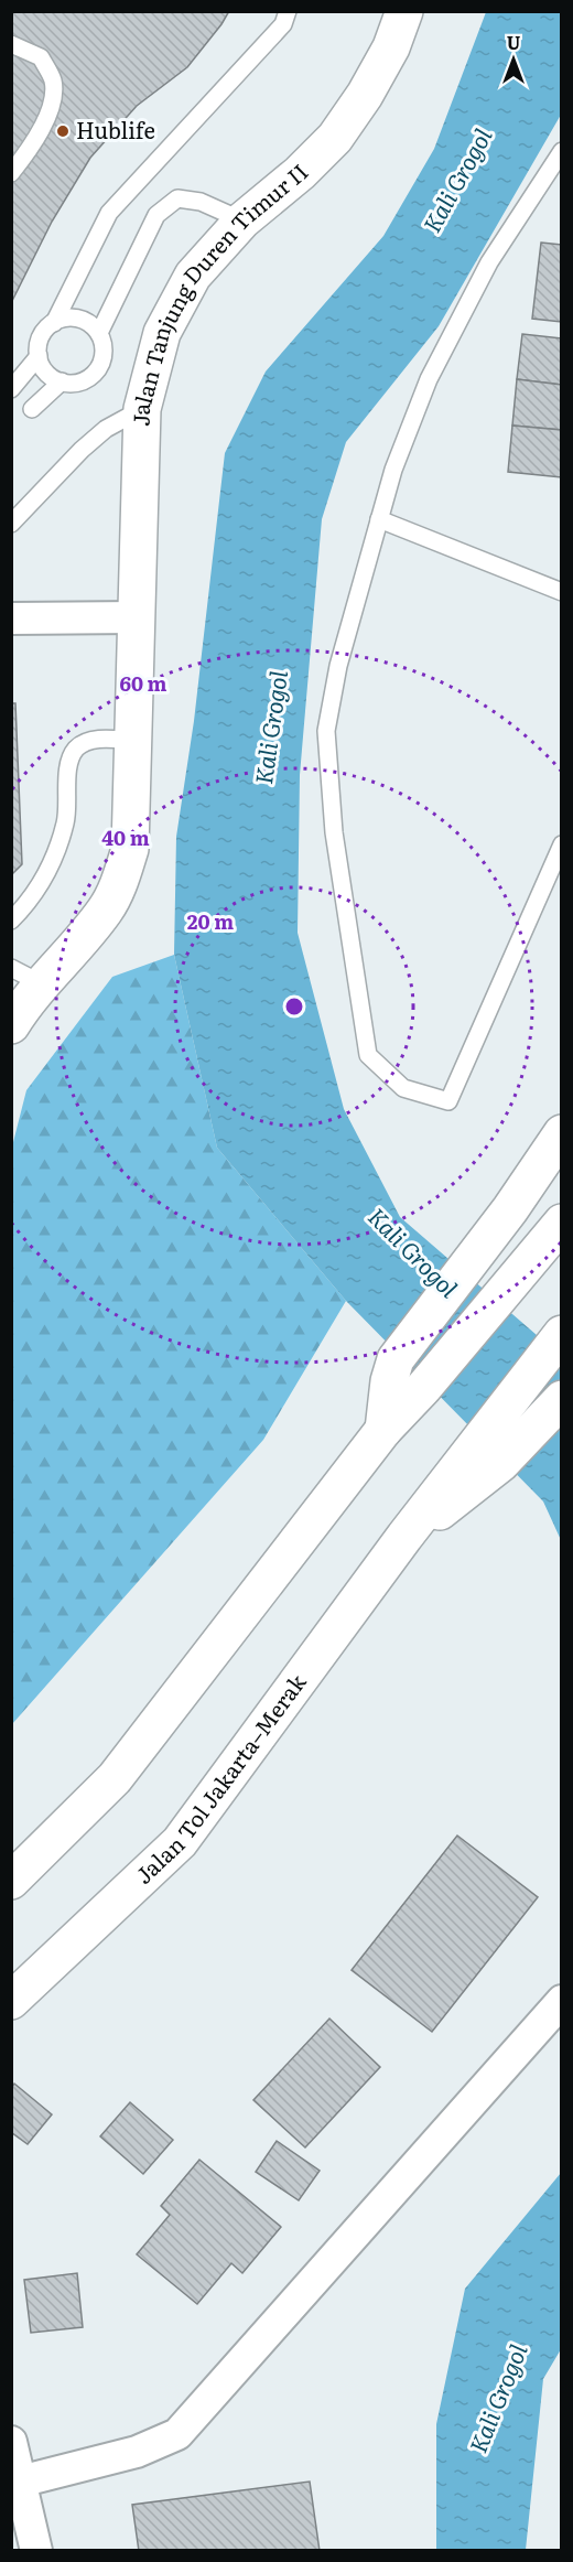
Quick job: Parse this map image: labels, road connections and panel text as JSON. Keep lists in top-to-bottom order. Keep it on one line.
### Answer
{"streets":{"main road":["Jalan Tanjung Duren Timur II","Jalan Tol Jakarta–Merak"]},"water":["Kali Grogol"],"places":["Hublife"],"north":"top","rings":["60 m","40 m","20 m"]}
